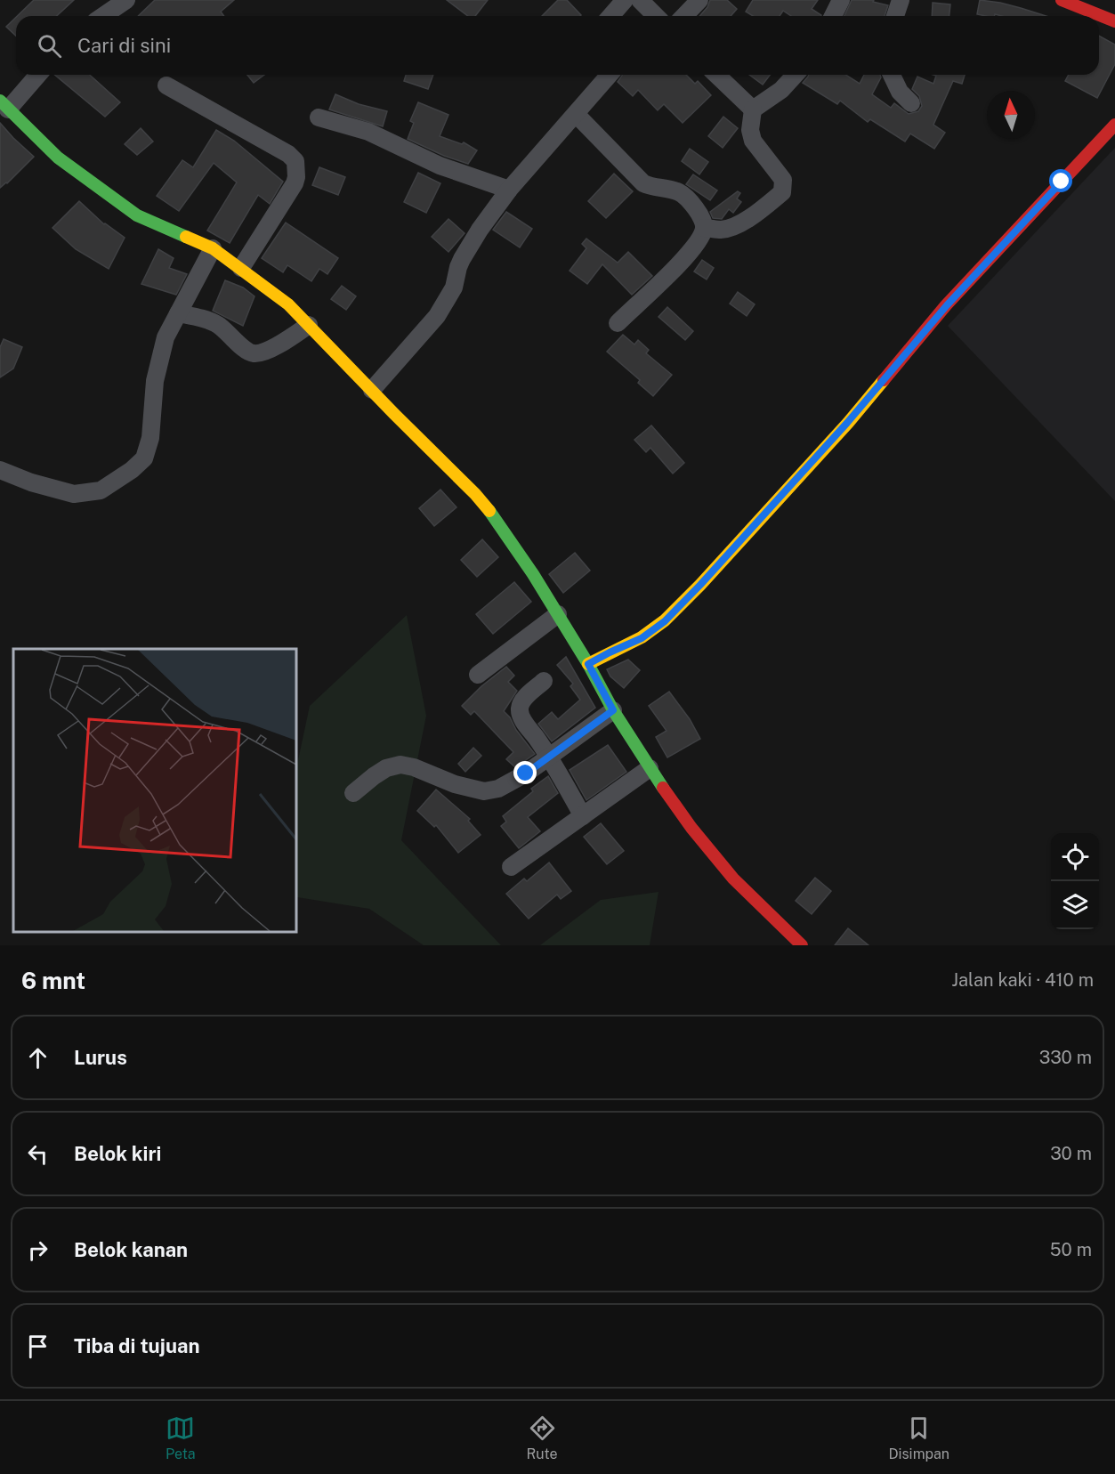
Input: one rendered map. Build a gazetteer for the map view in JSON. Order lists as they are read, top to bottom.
{
  "north": "top",
  "page": {
    "search": "Cari di sini",
    "heading": ["6 mnt", "Jalan kaki · 410 m"],
    "list": [
      ["Lurus", "330 m"],
      ["Belok kiri", "30 m"],
      ["Belok kanan", "50 m"],
      "Tiba di tujuan"
    ],
    "nav": ["Peta", "Rute", "Disimpan"]
  }
}
